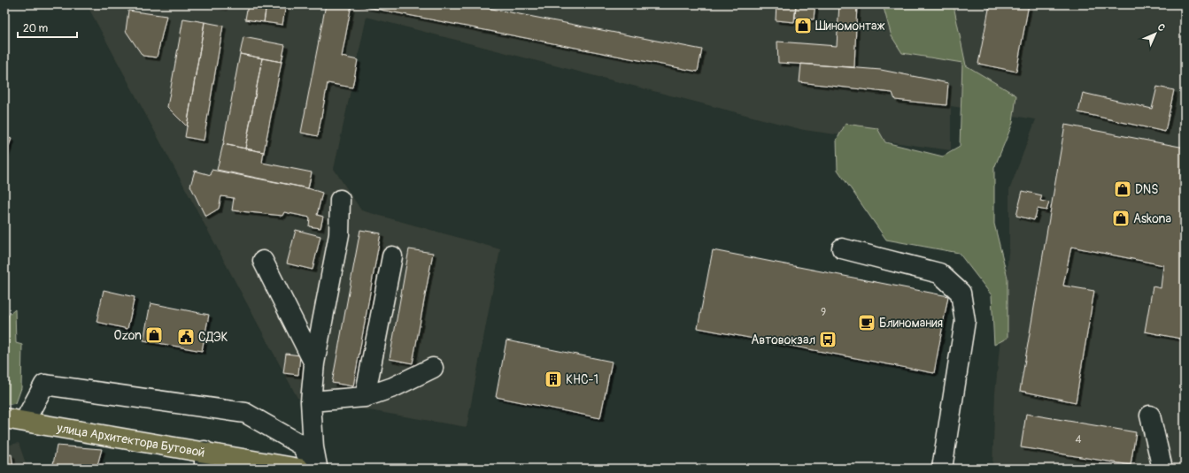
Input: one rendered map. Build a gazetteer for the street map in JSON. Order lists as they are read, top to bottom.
{
  "streets": {
    "main road": ["улица Архитектора Бутовой"]
  },
  "places": {
    "shop": [
      "Шиномонтаж",
      "DNS",
      "Askona",
      "Ozon"
    ],
    "cafe": ["Блиномания"],
    "public building": ["СДЭК"],
    "bus stop": ["Автовокзал"],
    "building": ["КНС-1"]
  },
  "house_numbers": ["9", "4"],
  "scale_bar": "20 m",
  "north": "top right"
}
